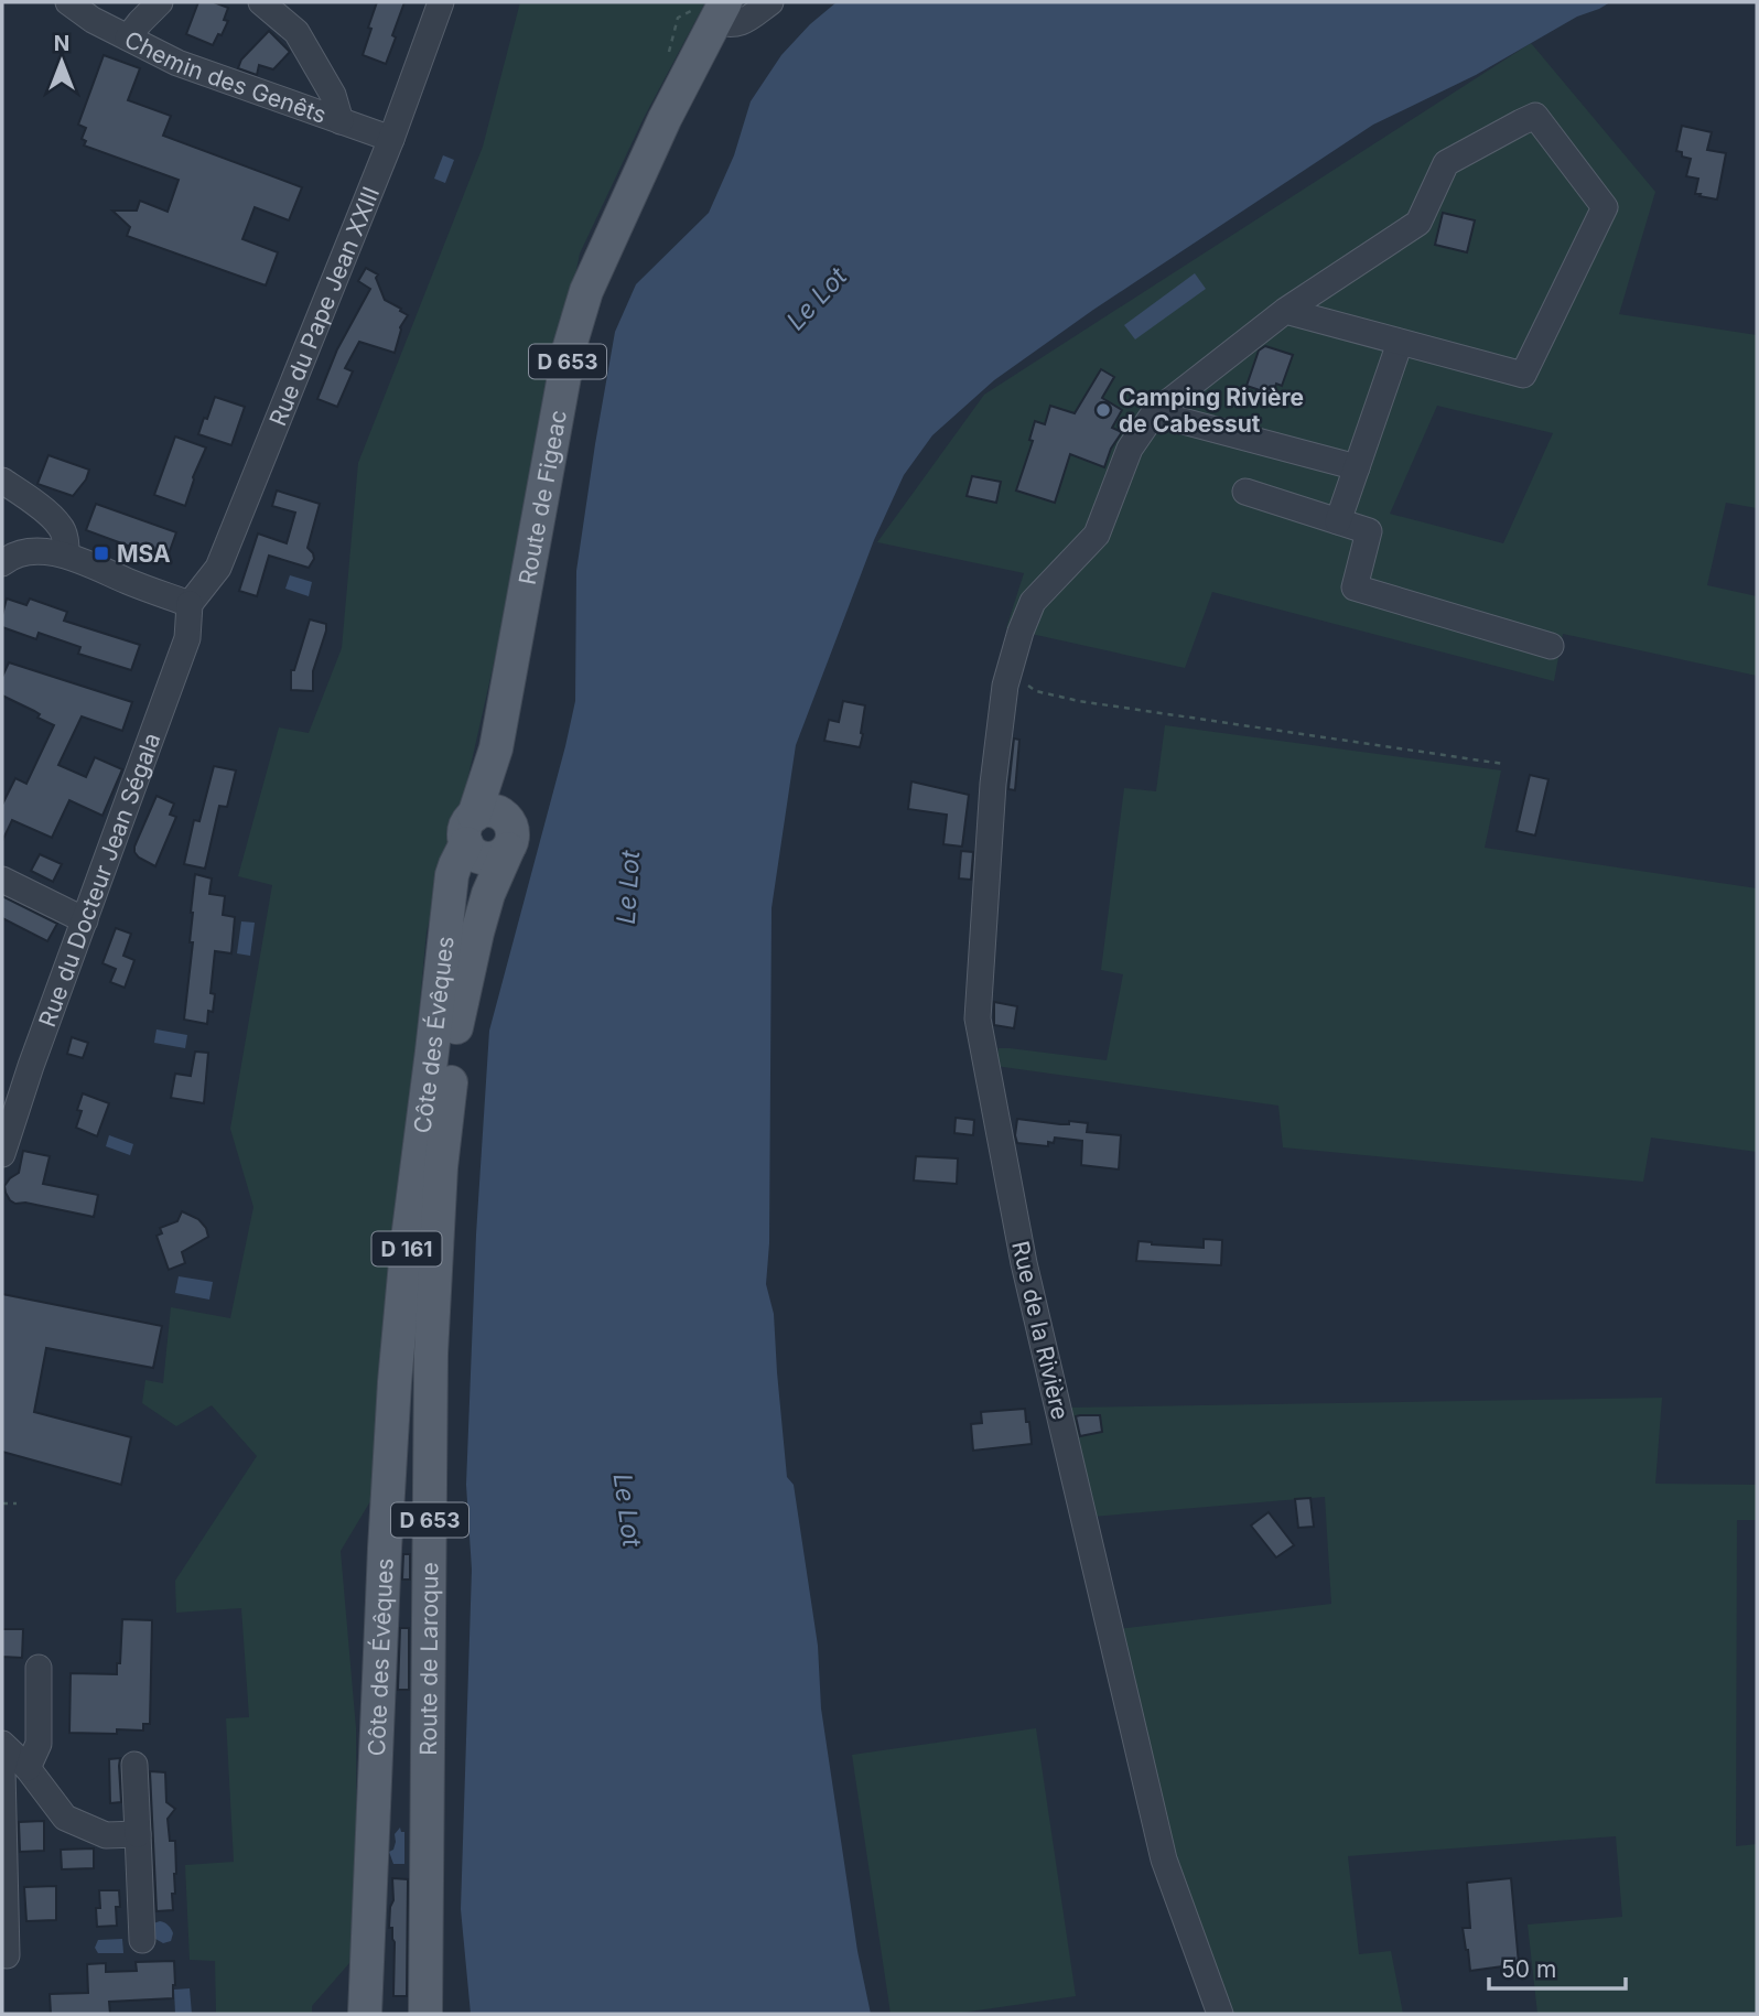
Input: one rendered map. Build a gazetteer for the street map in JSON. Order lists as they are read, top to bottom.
{
  "streets": {
    "main road": [
      "D 653",
      "Route de Figeac",
      "Côte des Évêques",
      "D 161",
      "Route de Laroque"
    ],
    "street": [
      "Chemin des Genêts",
      "Rue du Pape Jean XXIII",
      "Rue du Docteur Jean Ségala",
      "Rue de la Rivière"
    ]
  },
  "crossings": [
    ["Chemin des Genêts", "Rue du Pape Jean XXIII"],
    ["Rue du Pape Jean XXIII", "Rue du Docteur Jean Ségala"],
    ["Route de Figeac", "Côte des Évêques"],
    ["Route de Figeac", "Route de Laroque"],
    ["Côte des Évêques", "Route de Laroque"]
  ],
  "water": ["Le Lot"],
  "places": {
    "other": ["Camping Rivière de Cabessut"],
    "transit": ["MSA"]
  },
  "scale_bar": "50 m",
  "north": "top"
}
